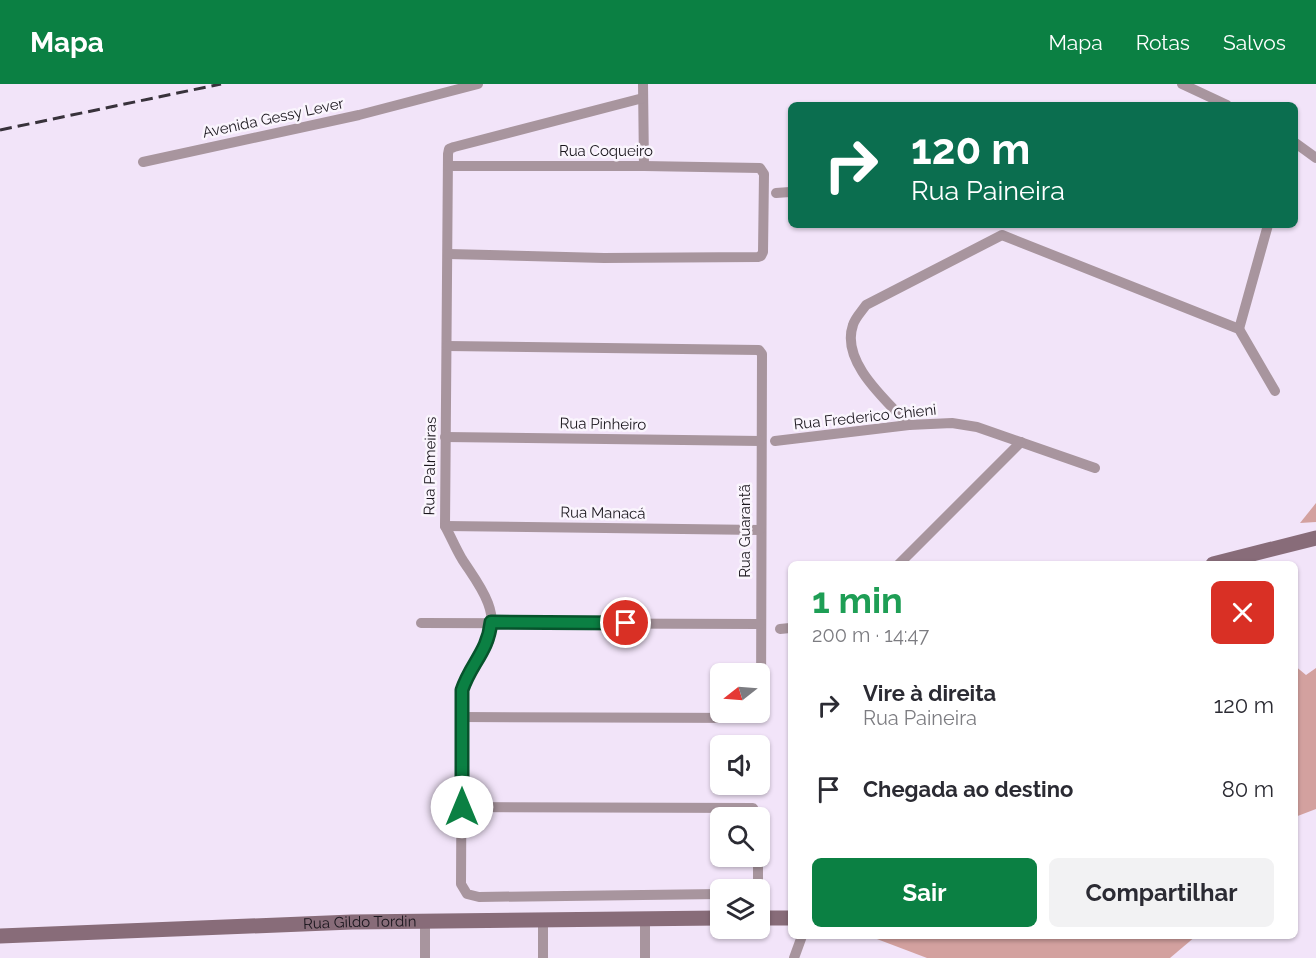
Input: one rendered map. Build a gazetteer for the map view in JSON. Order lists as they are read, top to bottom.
{
  "streets": {
    "main road": ["Rua Gildo Tordin"],
    "street": [
      "Avenida Gessy Lever",
      "Rua Coqueiro",
      "Rua Frederico Chieni",
      "Rua Pinheiro",
      "Rua Palmeiras",
      "Rua Manacá",
      "Rua Guarantã"
    ]
  },
  "crossings": [
    ["Rua Coqueiro", "Rua Palmeiras"],
    ["Rua Pinheiro", "Rua Palmeiras"],
    ["Rua Pinheiro", "Rua Guarantã"],
    ["Rua Palmeiras", "Rua Manacá"],
    ["Rua Palmeiras", "Rua Guarantã"],
    ["Rua Manacá", "Rua Guarantã"]
  ],
  "north": "left",
  "page": {
    "header": "Mapa",
    "nav": ["Mapa", "Rotas", "Salvos"],
    "turn": ["120 m", "Rua Paineira"],
    "heading": ["1 min", "200 m · 14:47"],
    "list": [
      {
        "name": "Vire à direita",
        "note": "Rua Paineira",
        "value": "120 m"
      },
      {
        "name": "Chegada ao destino",
        "value": "80 m"
      }
    ],
    "buttons": ["Sair", "Compartilhar"]
  }
}
